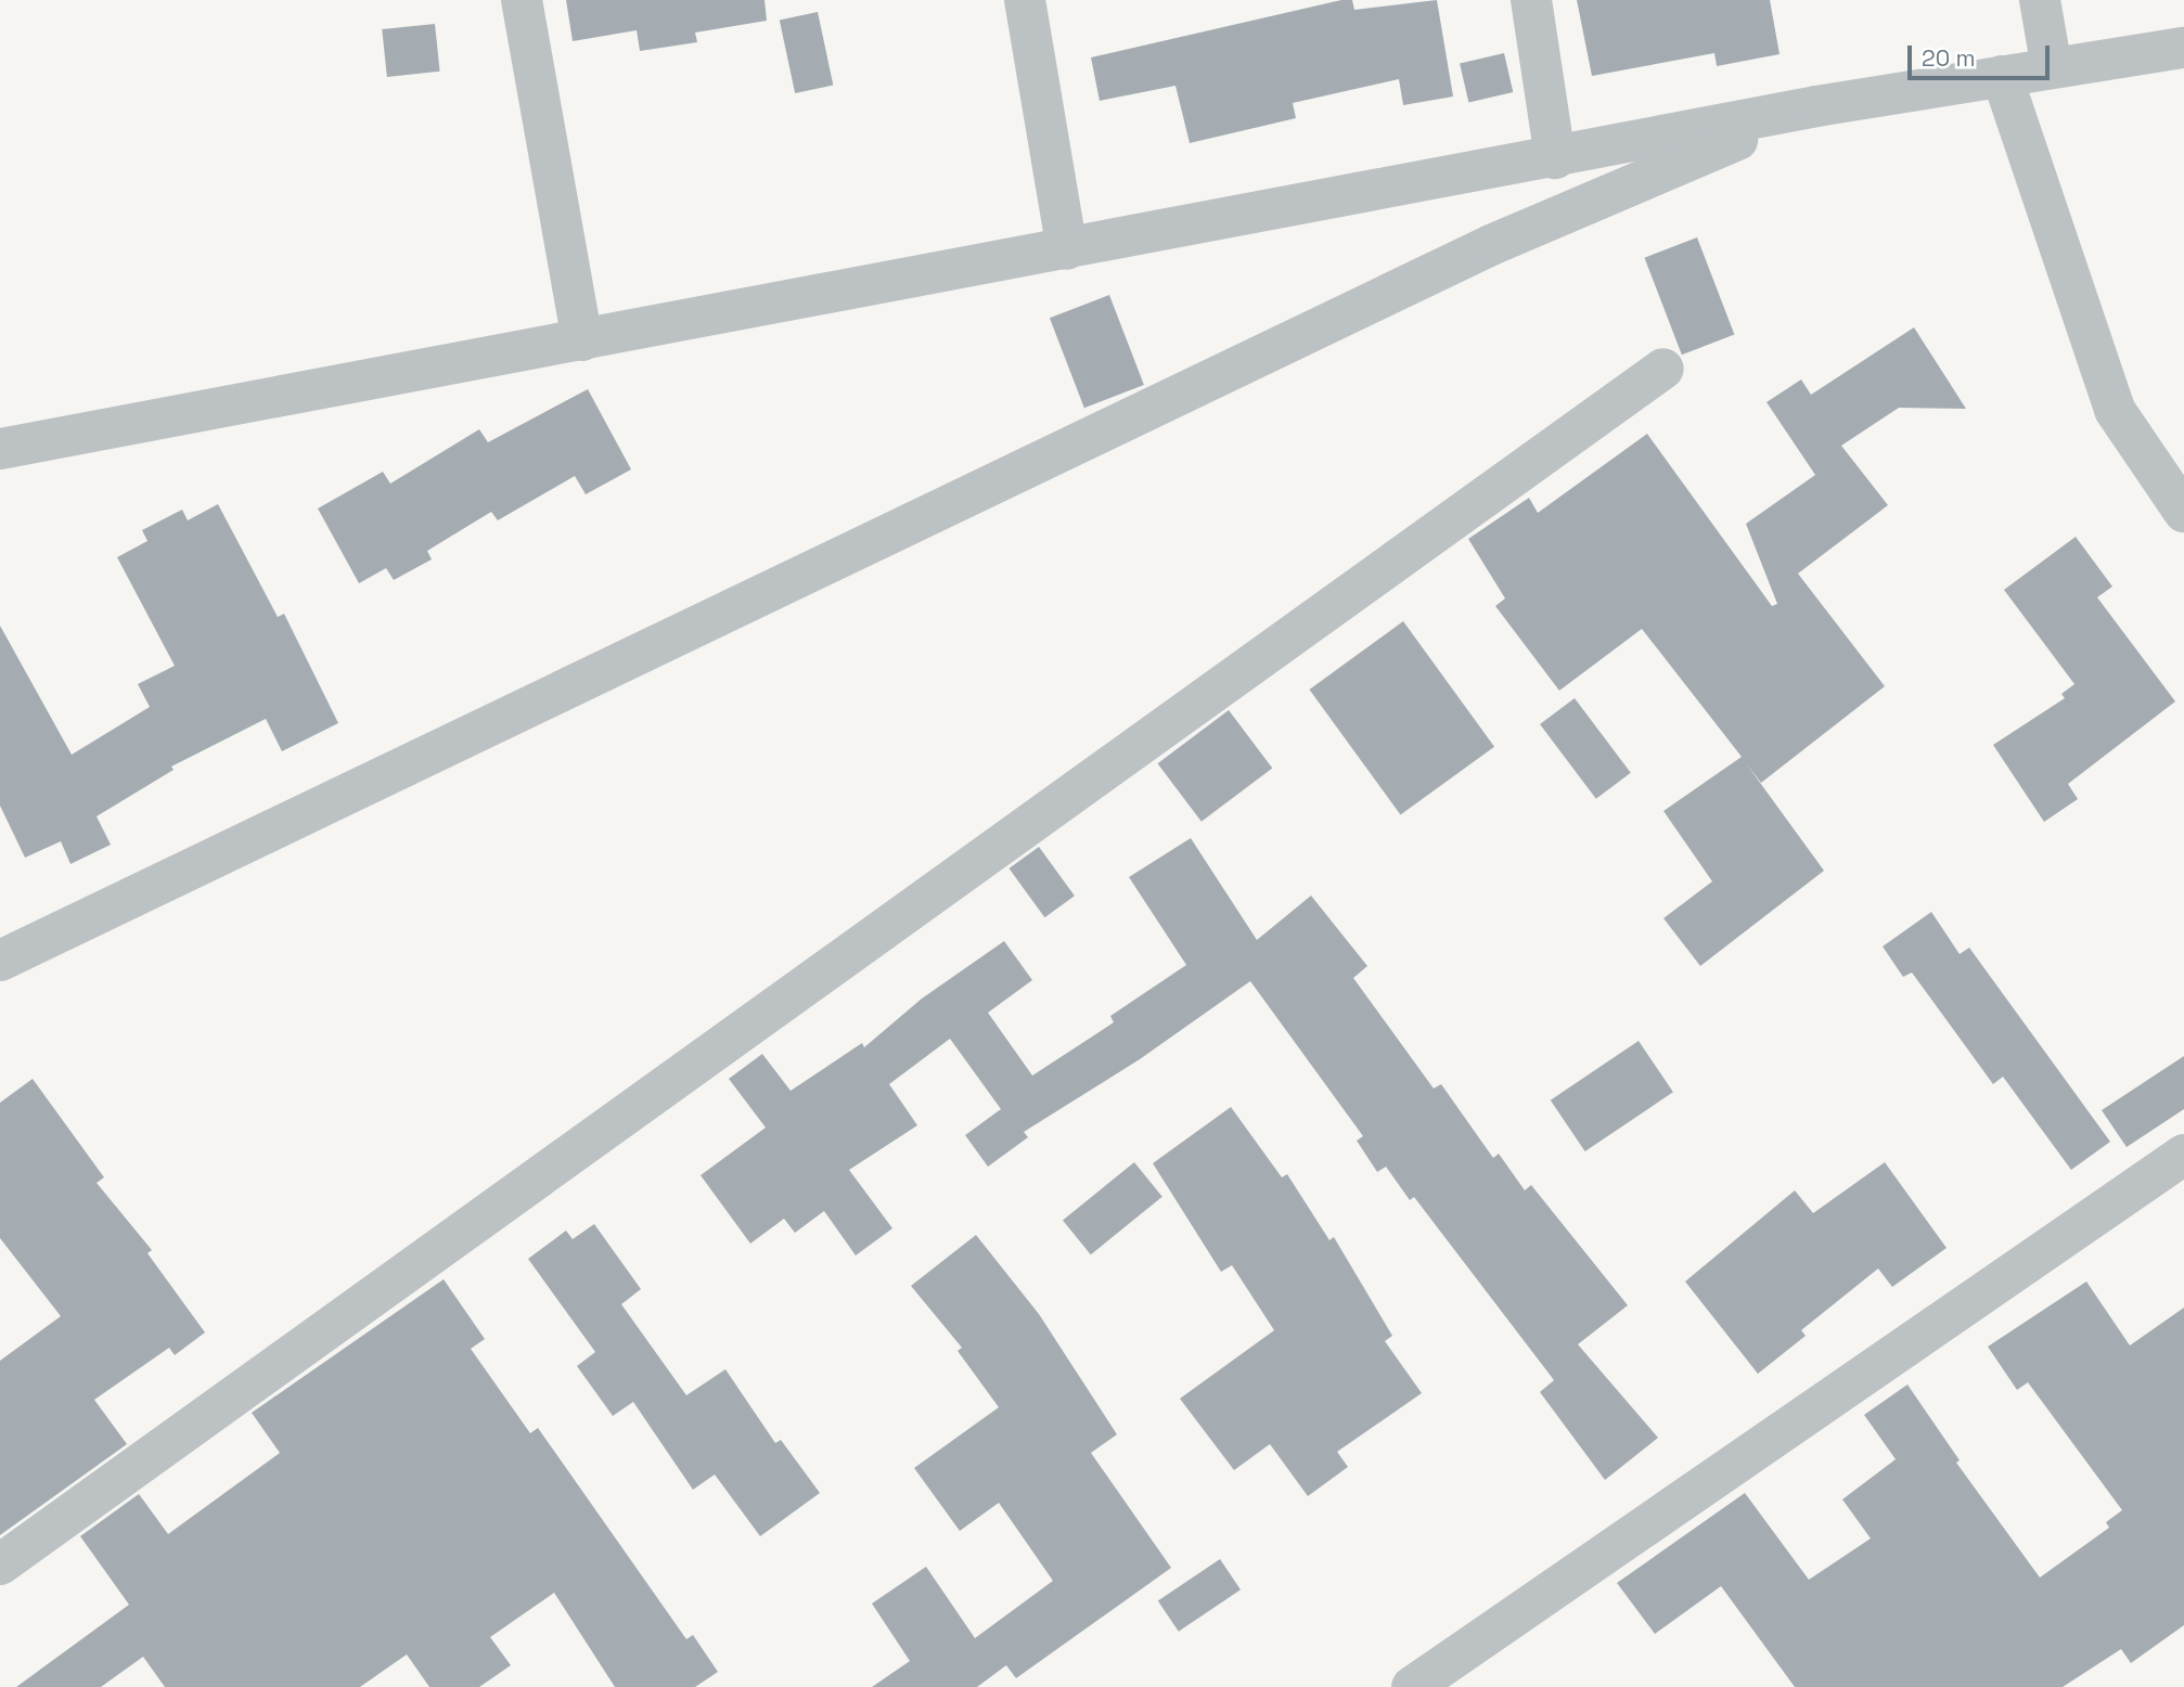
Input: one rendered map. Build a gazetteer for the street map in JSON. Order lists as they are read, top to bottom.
{
  "scale_bar": "20 m"
}
